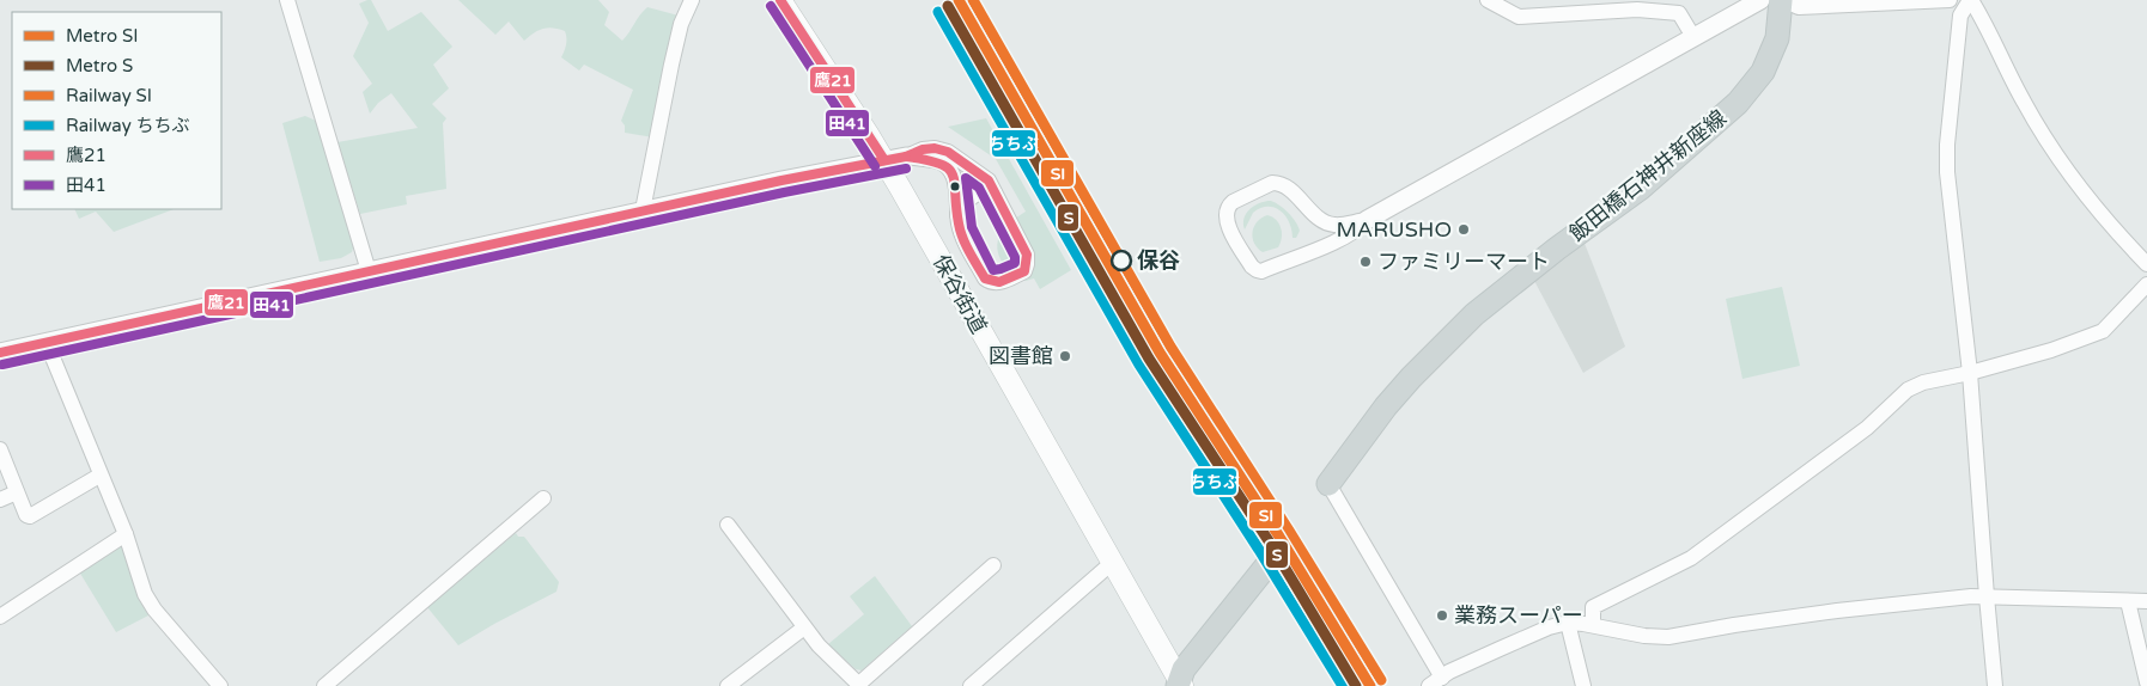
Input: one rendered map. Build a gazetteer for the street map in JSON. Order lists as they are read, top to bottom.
{
  "streets": {
    "main road": ["飯田橋石神井新座線", "保谷街道"]
  },
  "places": [
    "MARUSHO",
    "保谷",
    "ファミリーマート",
    "図書館",
    "業務スーパー"
  ],
  "lines": [
    "metro line SI",
    "rail line SI",
    "transit line 鷹21",
    "metro line S",
    "transit line 田41",
    "rail line ちちぶ"
  ],
  "legend": [
    "Metro SI",
    "Metro S",
    "Railway SI",
    "Railway ちちぶ",
    "鷹21",
    "田41"
  ]
}
